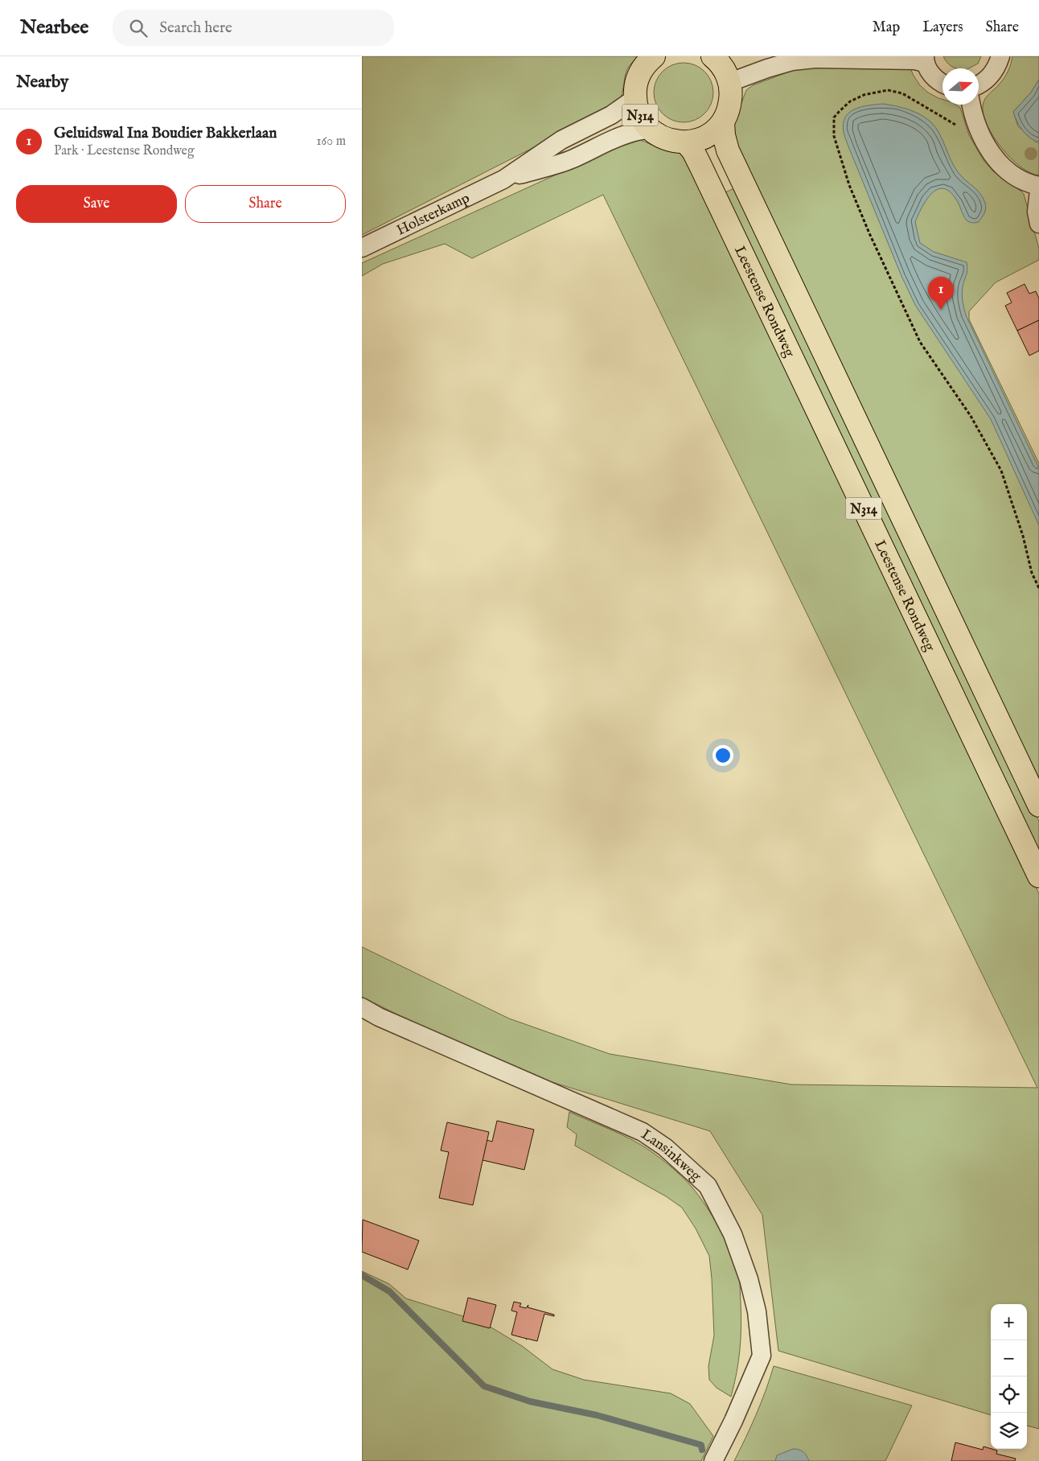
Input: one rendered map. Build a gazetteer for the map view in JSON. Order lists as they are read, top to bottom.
{
  "streets": {
    "main road": ["N314", "Leestense Rondweg"],
    "street": ["Holsterkamp", "Lansinkweg"]
  },
  "crossings": [
    ["N314", "Holsterkamp"],
    ["N314", "Leestense Rondweg"]
  ],
  "north": "right",
  "page": {
    "header": "Nearbee",
    "search": "Search here",
    "nav": ["Map", "Layers", "Share"],
    "heading": "Nearby",
    "list": [
      {
        "mark": "1",
        "name": "Geluidswal Ina Boudier Bakkerlaan",
        "note": "Park · Leestense Rondweg",
        "value": "160 m"
      }
    ],
    "buttons": ["Save", "Share"],
    "pins": "1",
    "map_buttons": ["+", "−"]
  }
}
